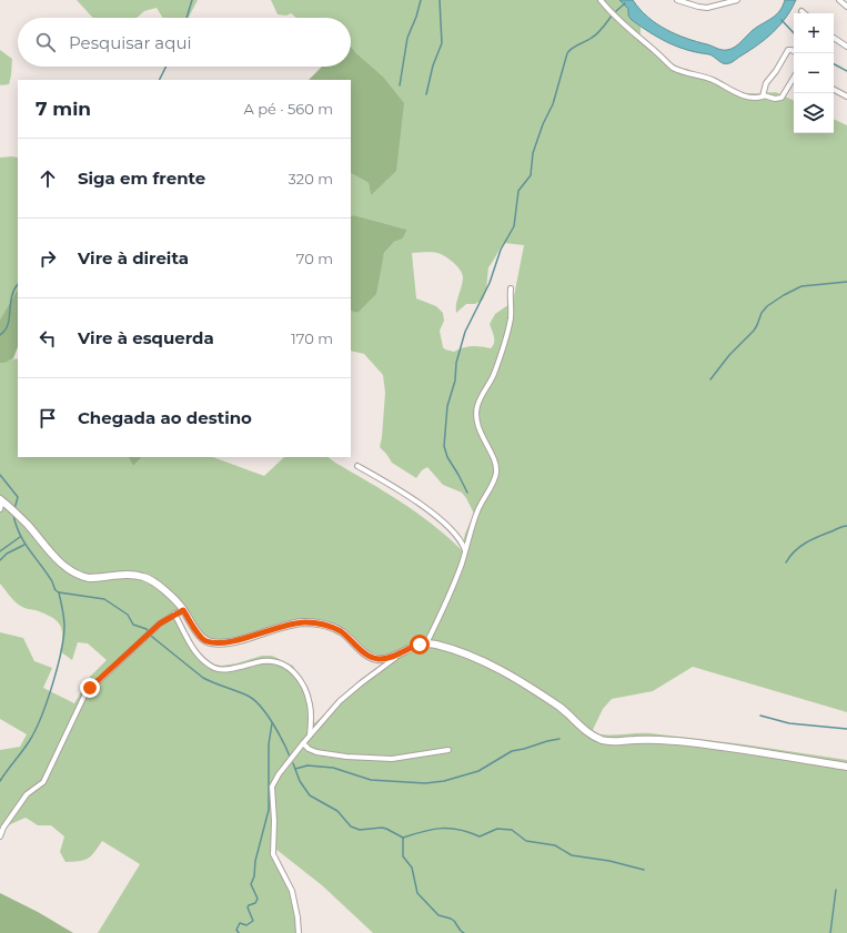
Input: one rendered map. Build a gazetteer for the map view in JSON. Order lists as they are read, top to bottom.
{
  "page": {
    "map_buttons": ["+", "−"],
    "search": "Pesquisar aqui",
    "heading": ["7 min", "A pé · 560 m"],
    "list": [
      ["Siga em frente", "320 m"],
      ["Vire à direita", "70 m"],
      ["Vire à esquerda", "170 m"],
      "Chegada ao destino"
    ]
  }
}
